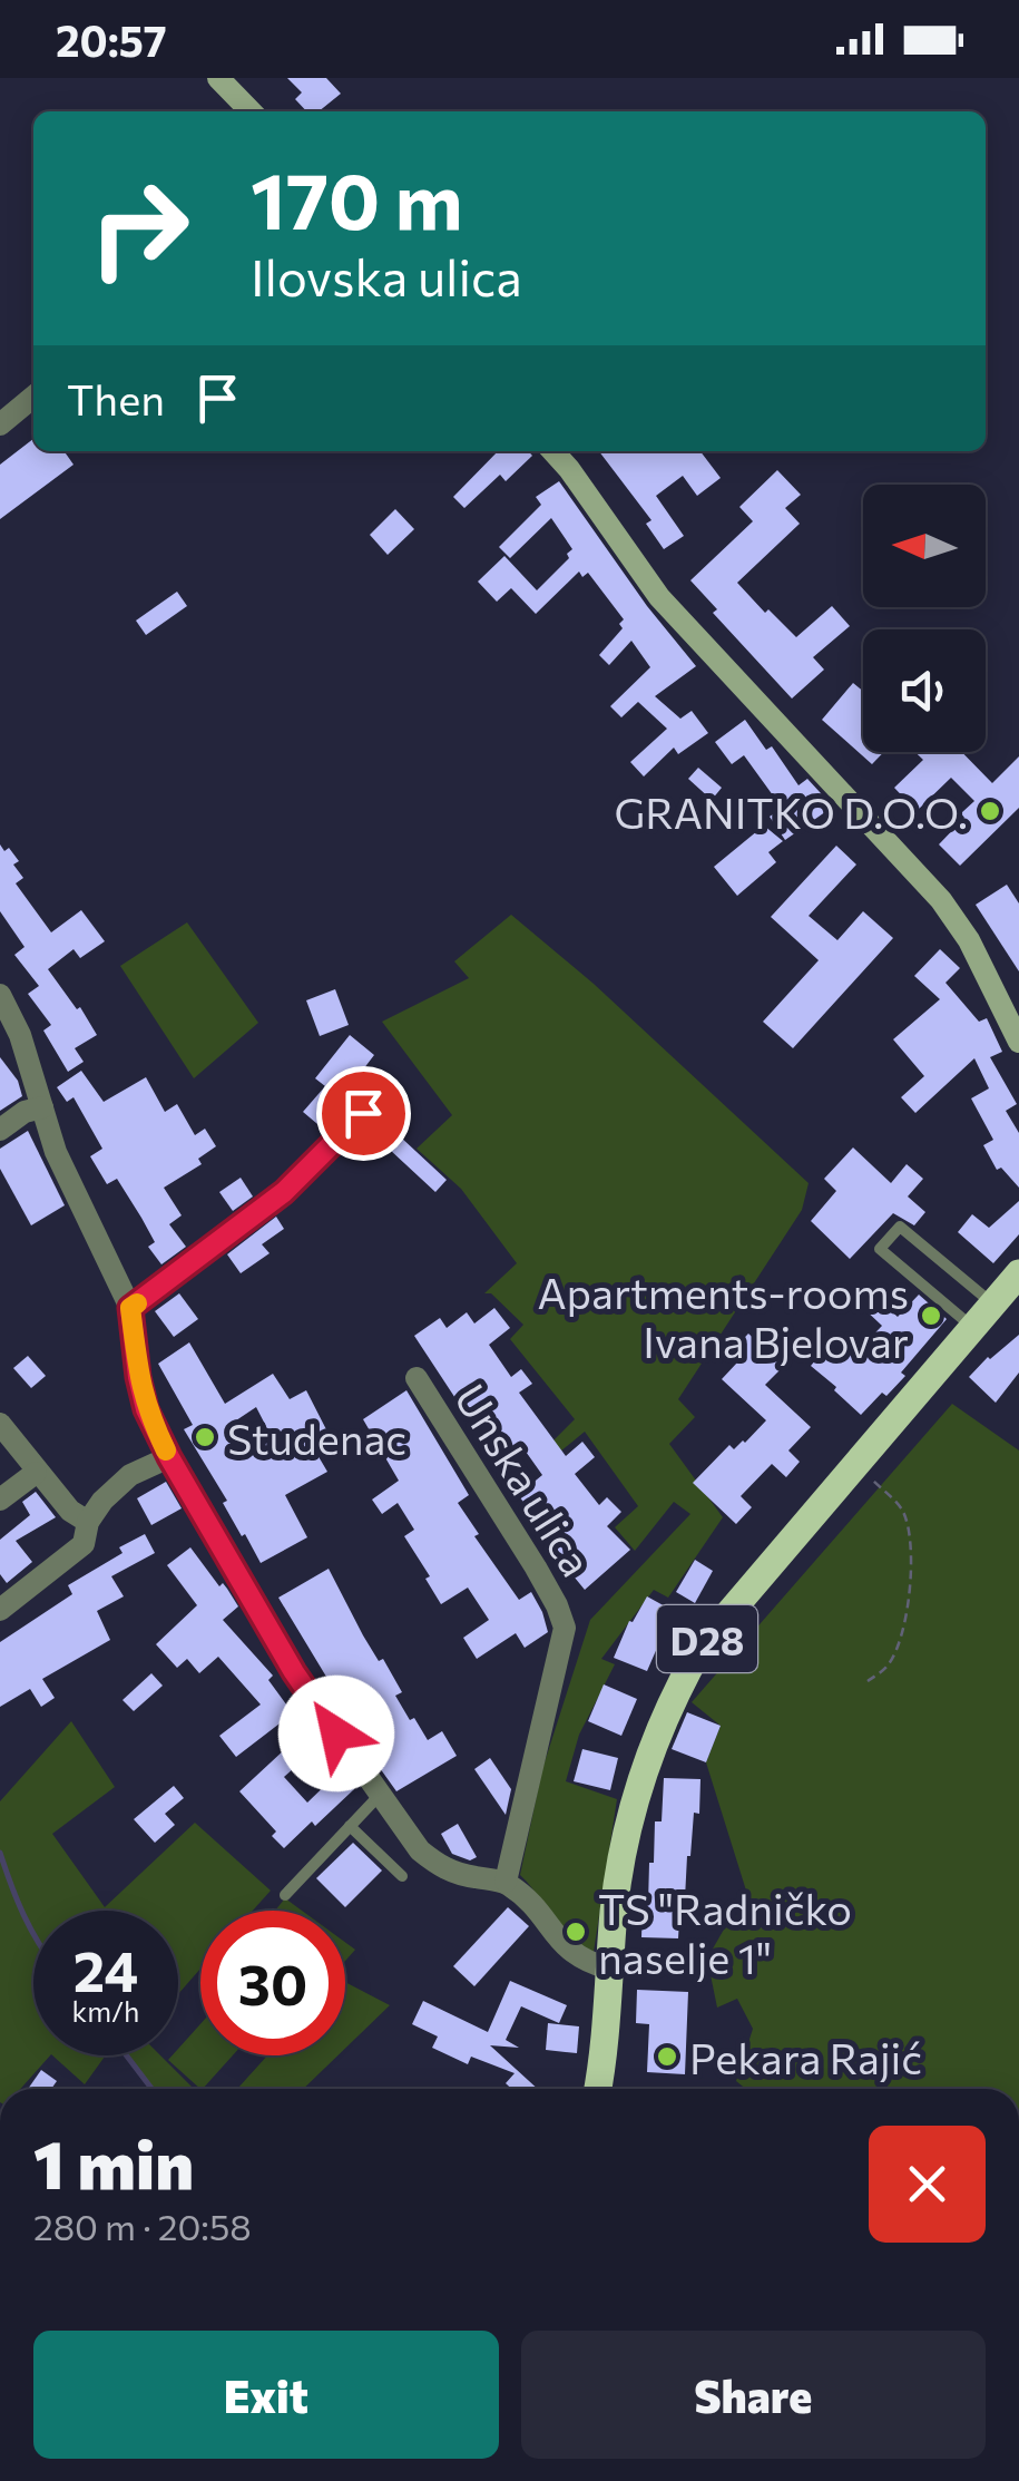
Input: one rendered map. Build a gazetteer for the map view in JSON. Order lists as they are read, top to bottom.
{
  "streets": {
    "main road": ["D28"],
    "street": ["Unska ulica"]
  },
  "places": [
    "GRANITKO D.O.O.",
    "Apartments-rooms Ivana Bjelovar",
    "Studenac",
    "TS \"Radničko naselje 1\"",
    "Pekara Rajić"
  ],
  "north": "left",
  "page": {
    "status": "20:57",
    "turn": ["170 m", "Ilovska ulica"],
    "then": "Then",
    "speed": "24 km/h",
    "limit": "30",
    "heading": ["1 min", "280 m · 20:58"],
    "buttons": ["Exit", "Share"]
  }
}
